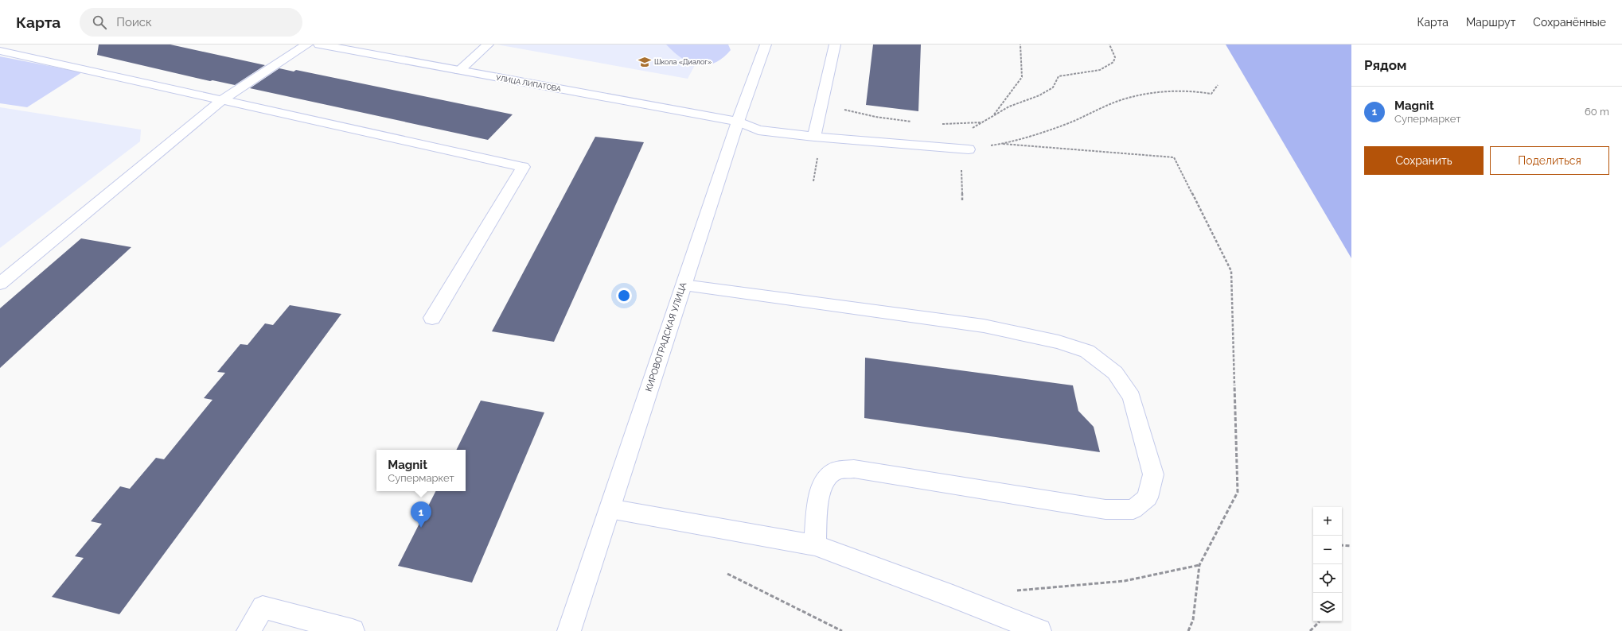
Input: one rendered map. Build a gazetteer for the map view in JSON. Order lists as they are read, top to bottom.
{
  "streets": {
    "street": ["УЛИЦА ЛИПАТОВА", "КИРОВОГРАДСКАЯ УЛИЦА"]
  },
  "crossings": [
    ["УЛИЦА ЛИПАТОВА", "КИРОВОГРАДСКАЯ УЛИЦА"]
  ],
  "places": {
    "school or university": ["Школа «Диалог»"]
  },
  "page": {
    "header": "Карта",
    "search": "Поиск",
    "nav": ["Карта", "Маршрут", "Сохранённые"],
    "heading": "Рядом",
    "list": [
      {
        "mark": "1",
        "name": "Magnit",
        "note": "Супермаркет",
        "value": "60 m"
      }
    ],
    "buttons": ["Сохранить", "Поделиться"],
    "popup": ["Magnit", "Супермаркет"],
    "pins": "1",
    "map_buttons": ["+", "−"]
  }
}
